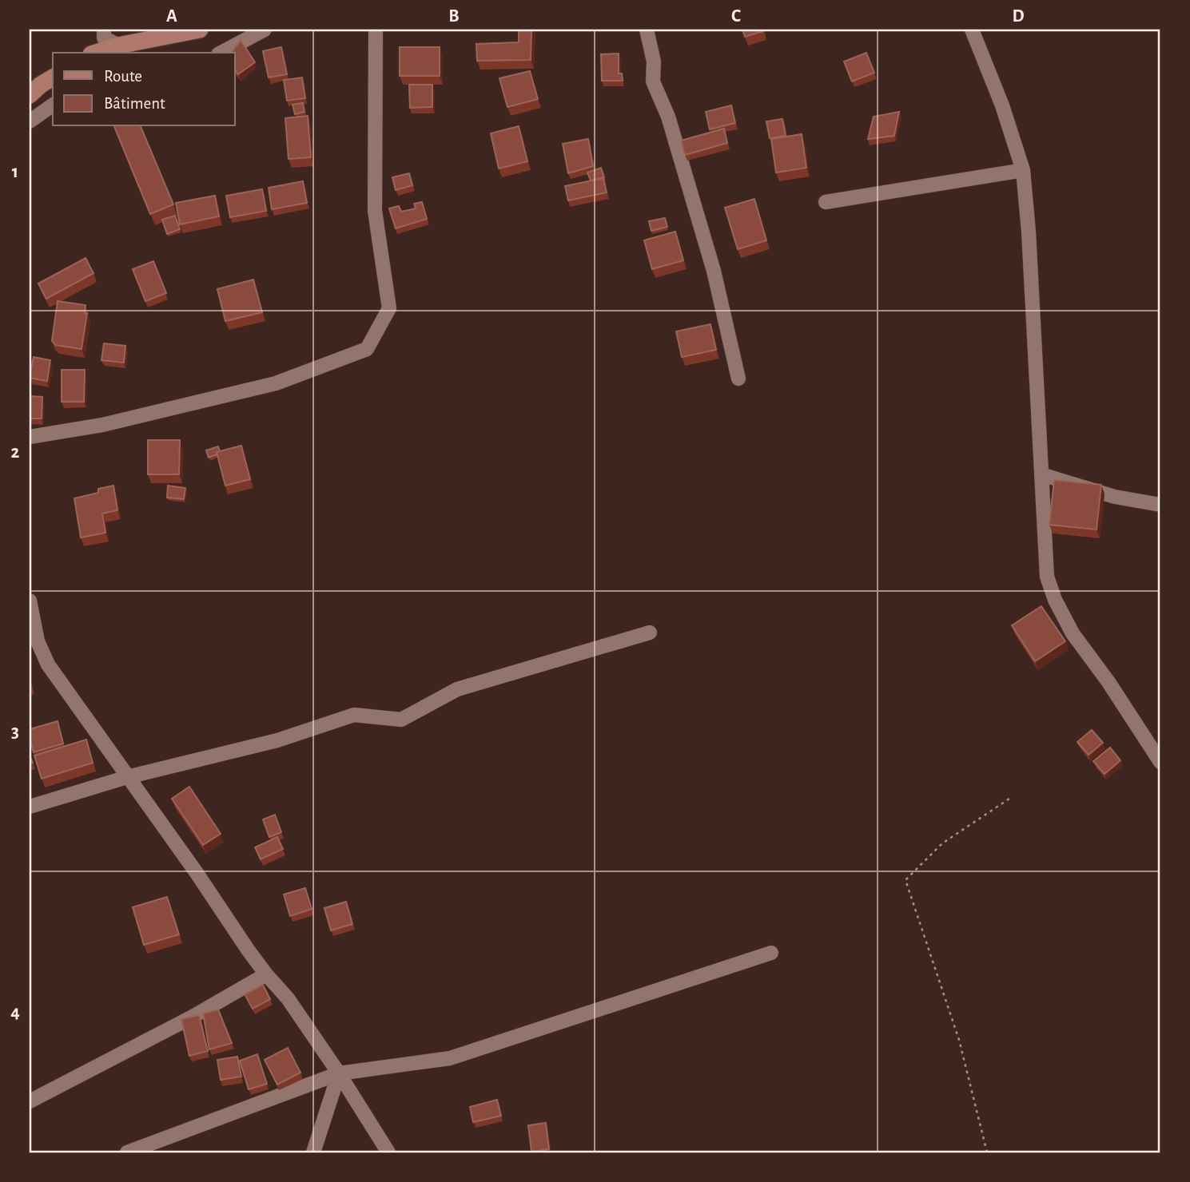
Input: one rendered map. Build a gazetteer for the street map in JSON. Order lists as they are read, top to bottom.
{
  "legend": ["Route", "Bâtiment"],
  "grid": {
    "columns": [
      "A",
      "B",
      "C",
      "D"
    ],
    "rows": [
      "1",
      "2",
      "3",
      "4"
    ]
  }
}
